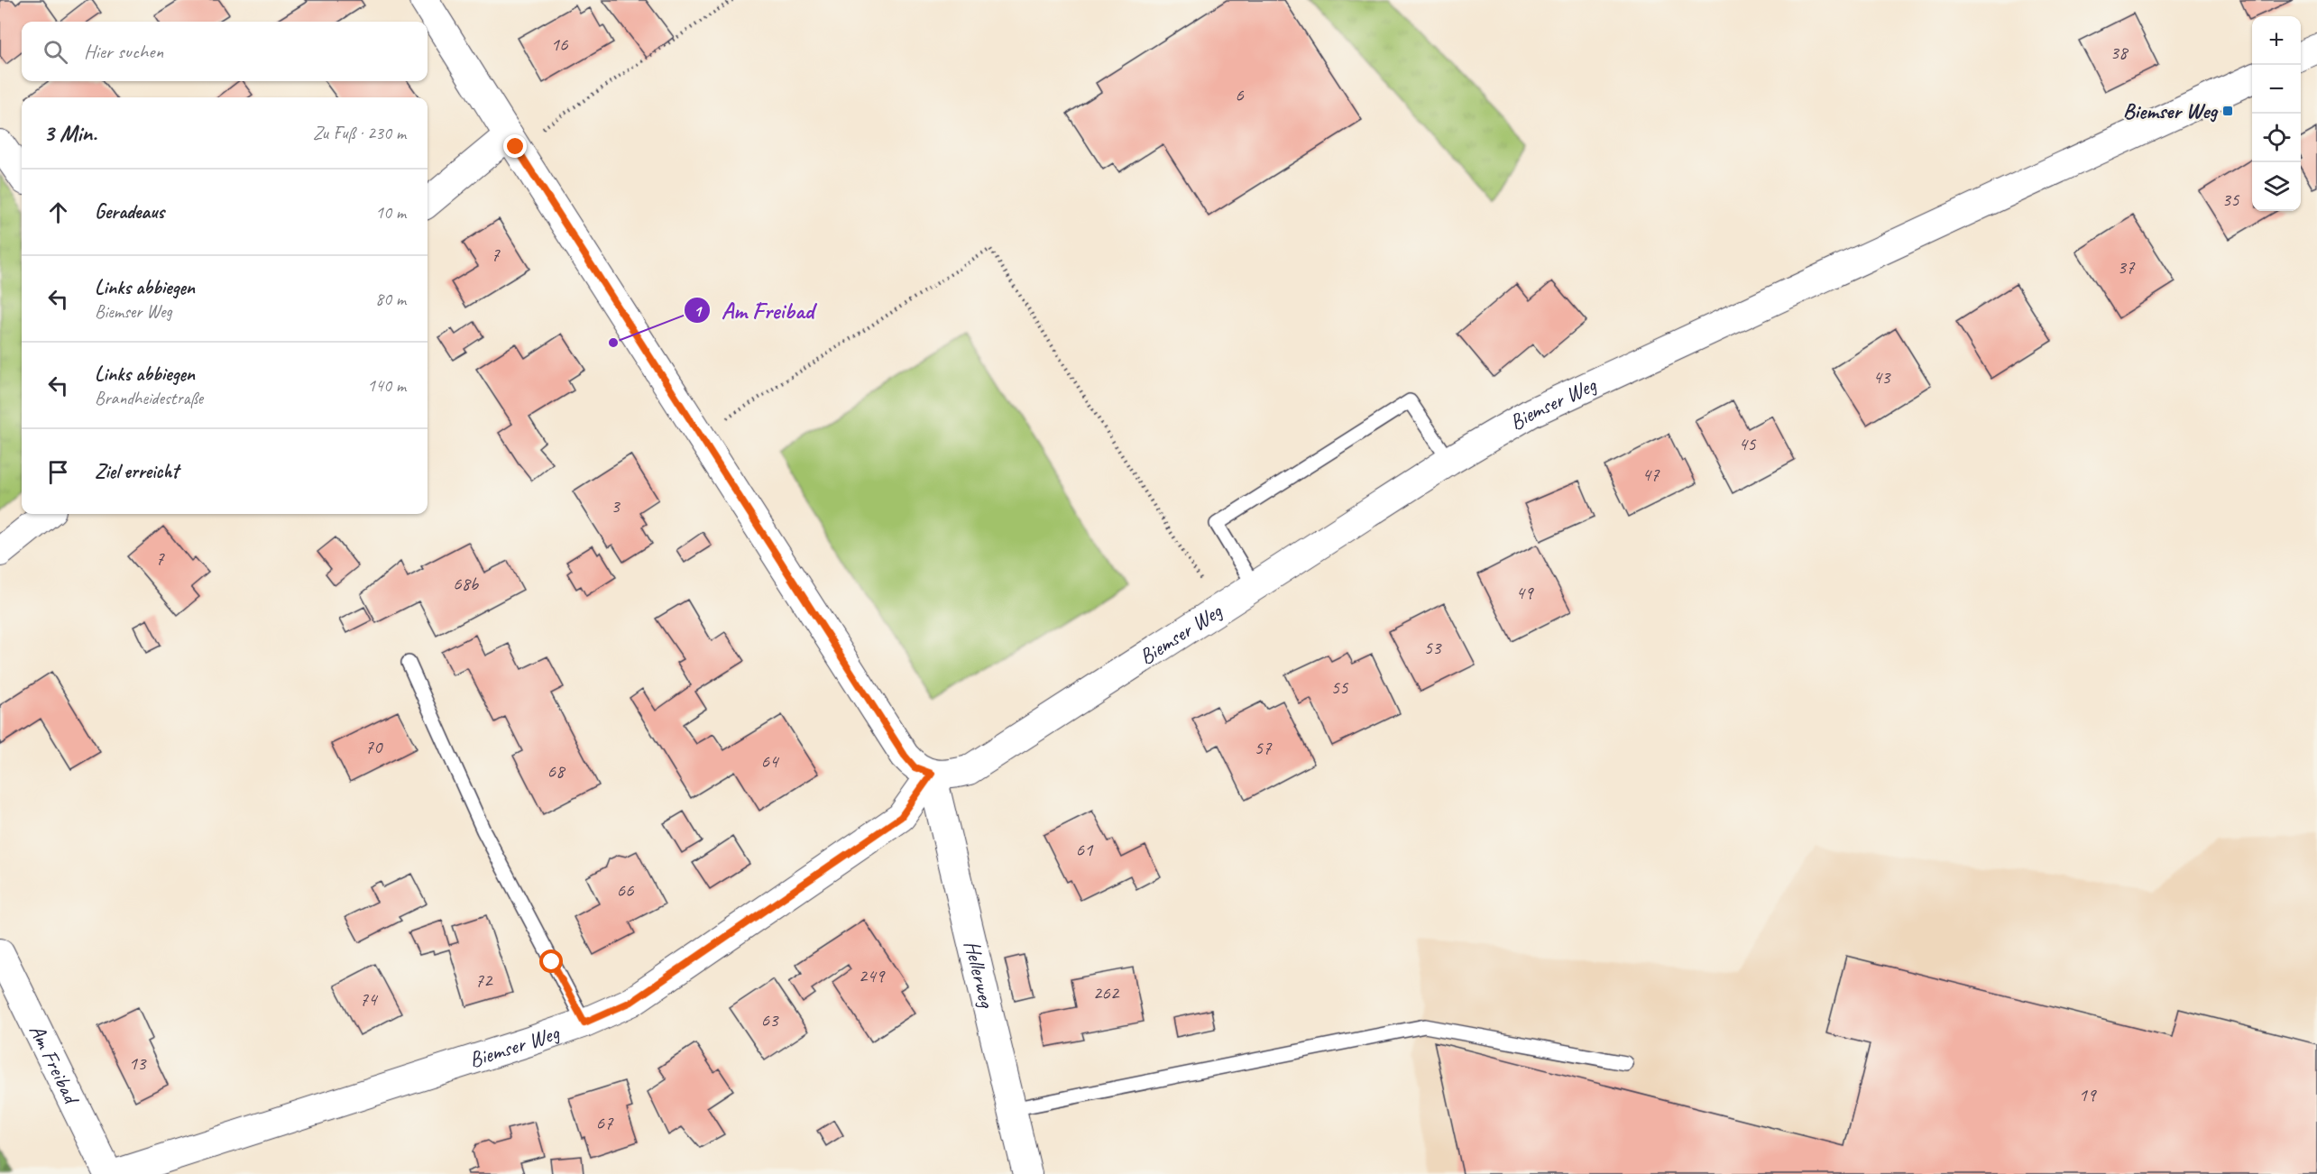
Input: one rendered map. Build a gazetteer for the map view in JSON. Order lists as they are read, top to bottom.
{
  "streets": {
    "street": ["Biemser Weg", "Hellerweg", "Am Freibad"]
  },
  "crossings": [
    ["Biemser Weg", "Hellerweg"]
  ],
  "places": {
    "transit": ["Biemser Weg"],
    "other": ["Am Freibad"]
  },
  "house_numbers": [
    "16",
    "38",
    "6",
    "35",
    "7",
    "37",
    "43",
    "45",
    "47",
    "3",
    "7",
    "68b",
    "49",
    "53",
    "55",
    "70",
    "57",
    "64",
    "68",
    "61",
    "66",
    "249",
    "72",
    "262",
    "74",
    "63",
    "13",
    "19",
    "67"
  ],
  "page": {
    "map_buttons": ["+", "−"],
    "search": "Hier suchen",
    "heading": ["3 Min.", "Zu Fuß · 230 m"],
    "list": [
      ["Geradeaus", "10 m"],
      ["Links abbiegen", "Biemser Weg", "80 m"],
      ["Links abbiegen", "Brandheidestraße", "140 m"],
      "Ziel erreicht"
    ]
  }
}
